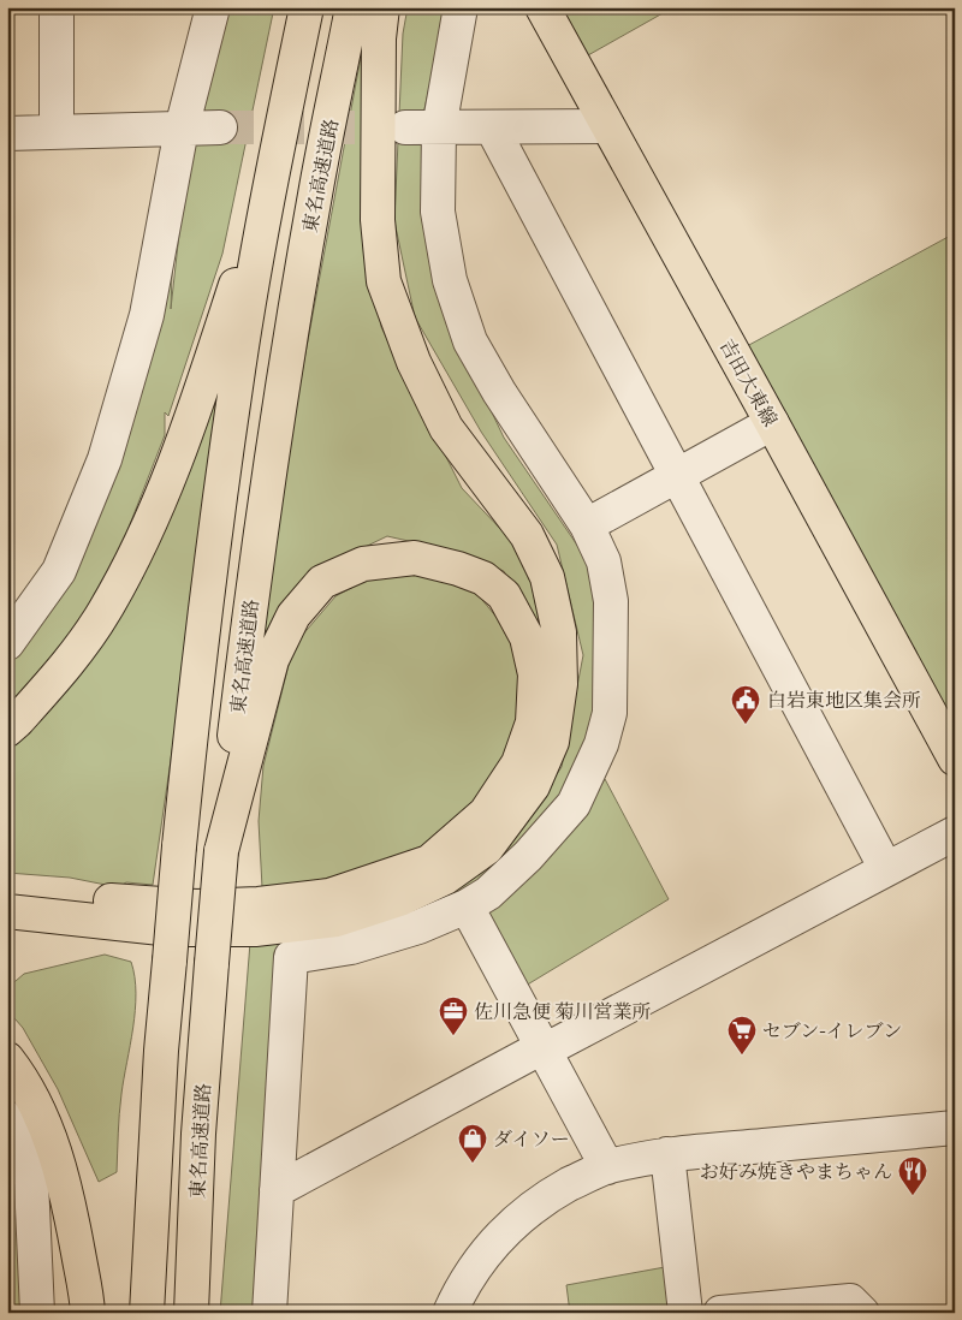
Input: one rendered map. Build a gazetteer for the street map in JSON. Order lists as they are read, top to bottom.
{
  "streets": {
    "main road": ["東名高速道路", "吉田大東線"]
  },
  "places": {
    "public building": ["白岩東地区集会所"],
    "office": ["佐川急便 菊川営業所"],
    "supermarket": ["セブン-イレブン"],
    "shop": ["ダイソー"],
    "restaurant": ["お好み焼きやまちゃん"]
  }
}
